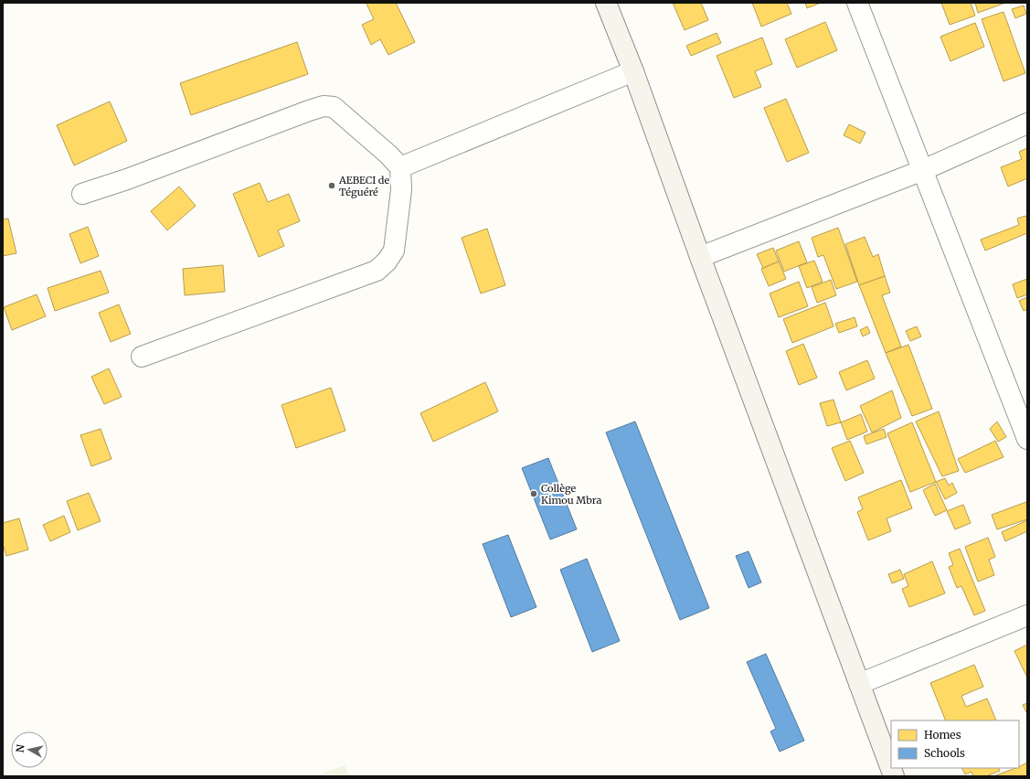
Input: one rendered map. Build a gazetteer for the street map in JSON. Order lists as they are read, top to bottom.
{
  "places": ["AEBECI de Téguéré", "Collège Kimou Mbra"],
  "legend": ["Homes", "Schools"],
  "north": "left"
}
